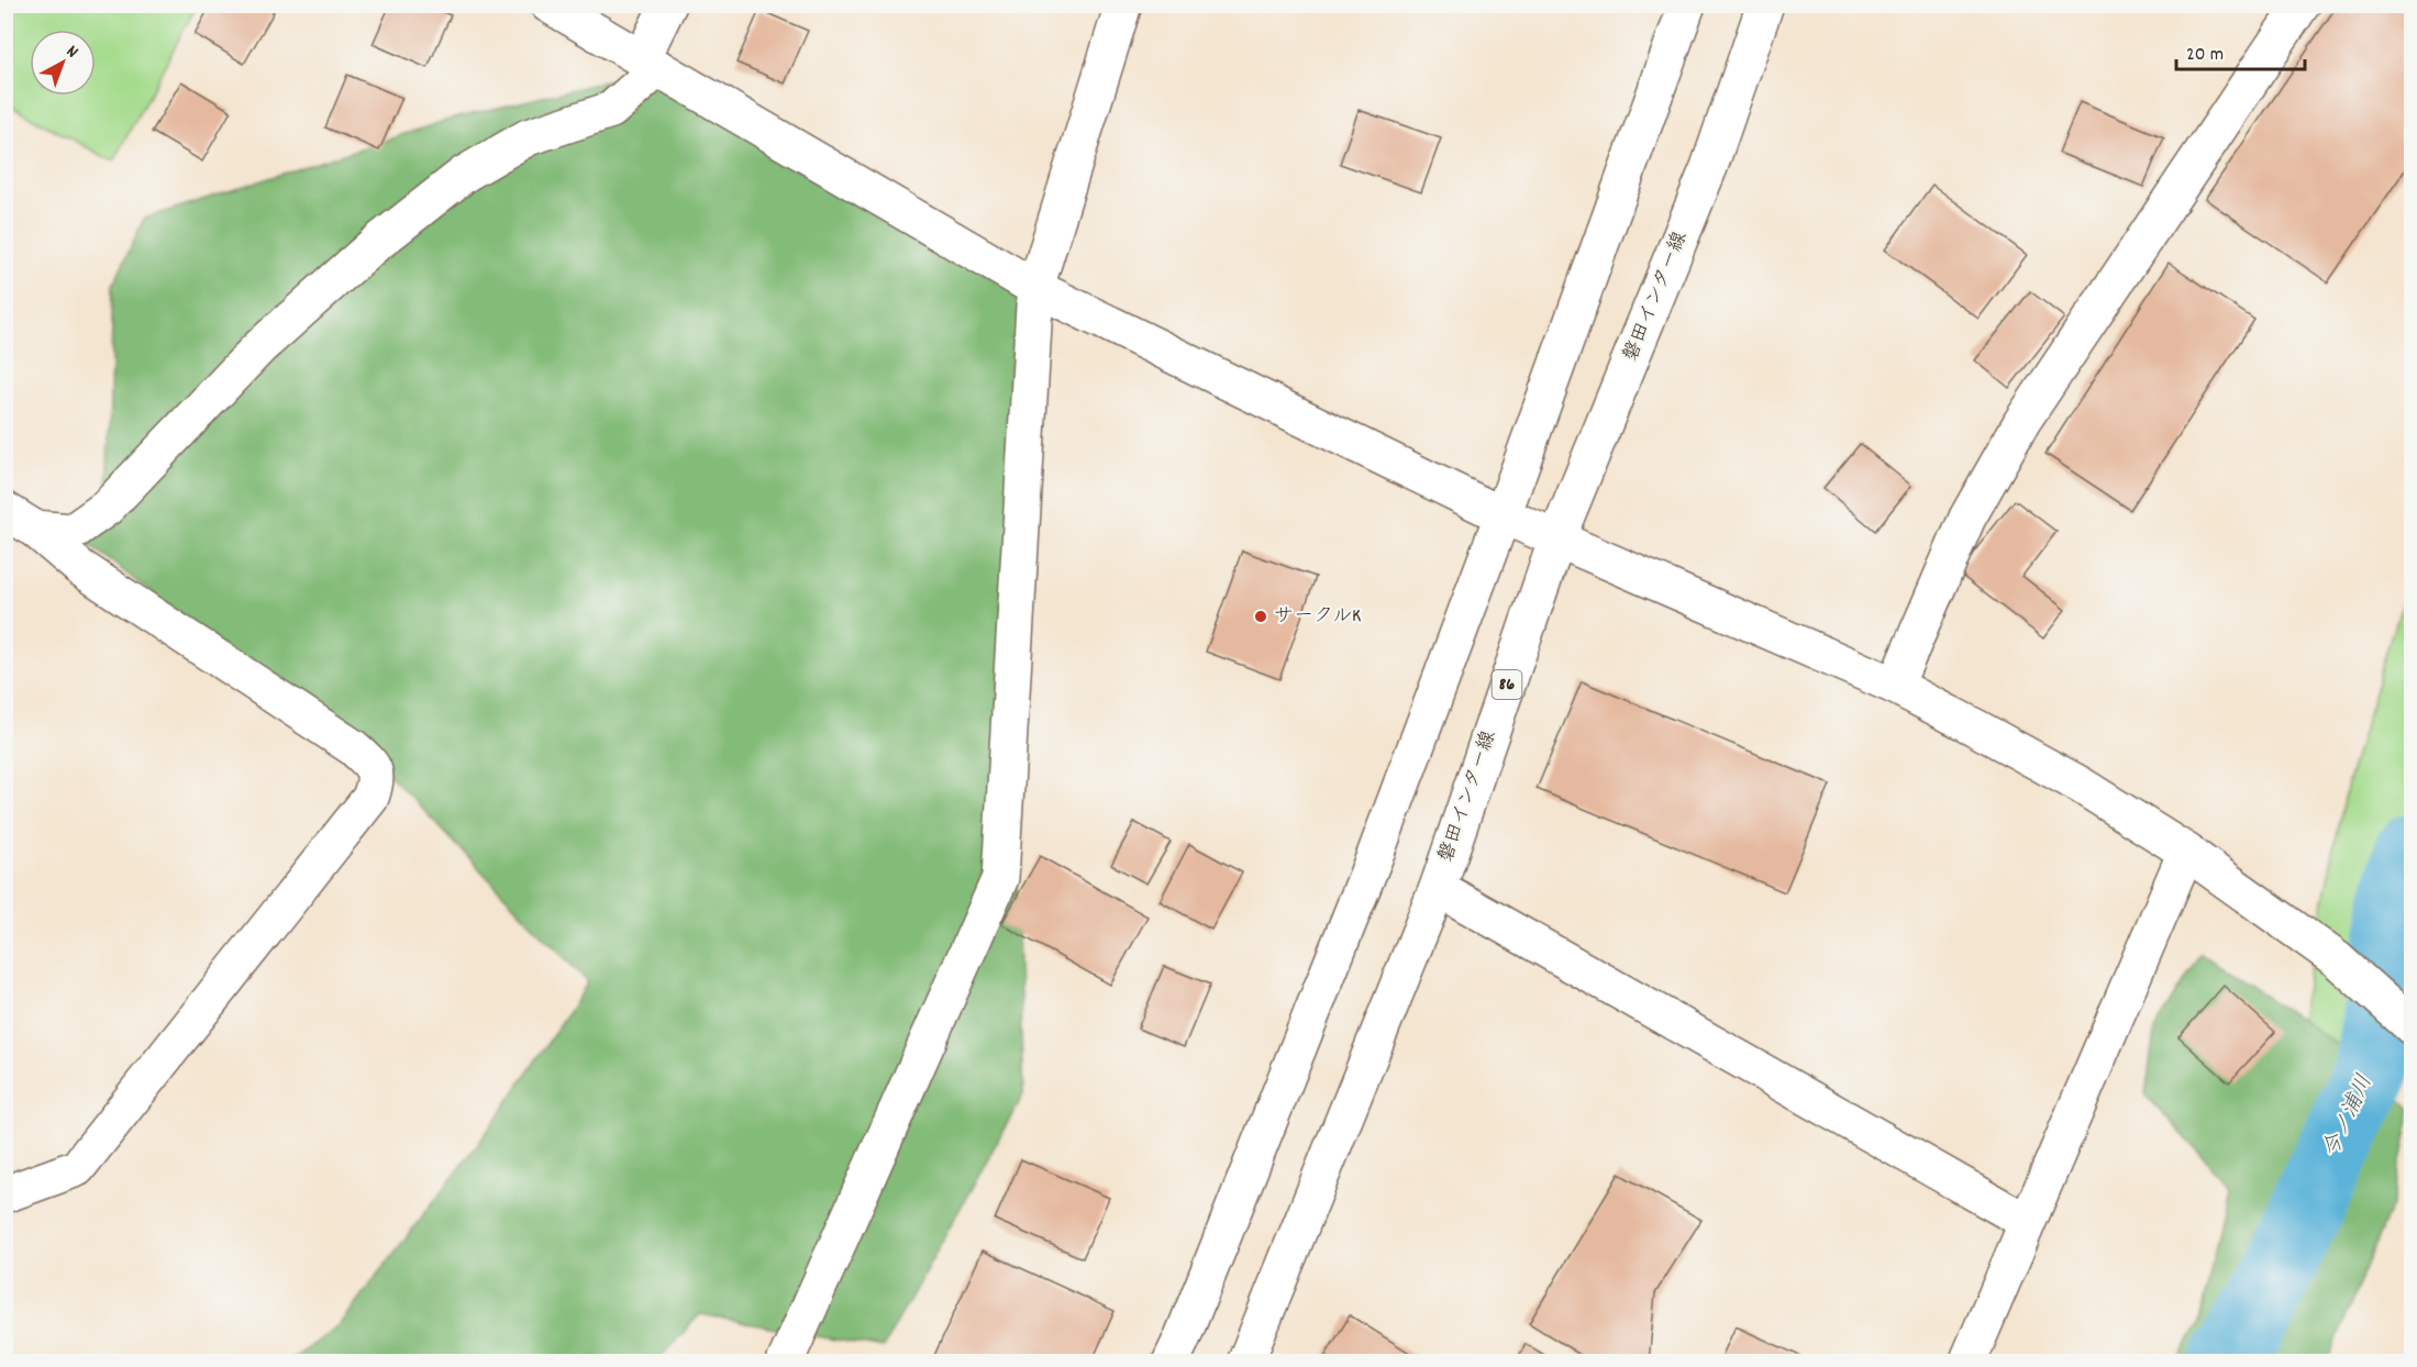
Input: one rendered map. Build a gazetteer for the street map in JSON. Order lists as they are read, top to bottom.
{
  "streets": {
    "street": ["磐田インター線", "86"]
  },
  "water": ["今ノ浦川"],
  "places": ["サークルK"],
  "scale_bar": "20 m",
  "north": "top right"
}
